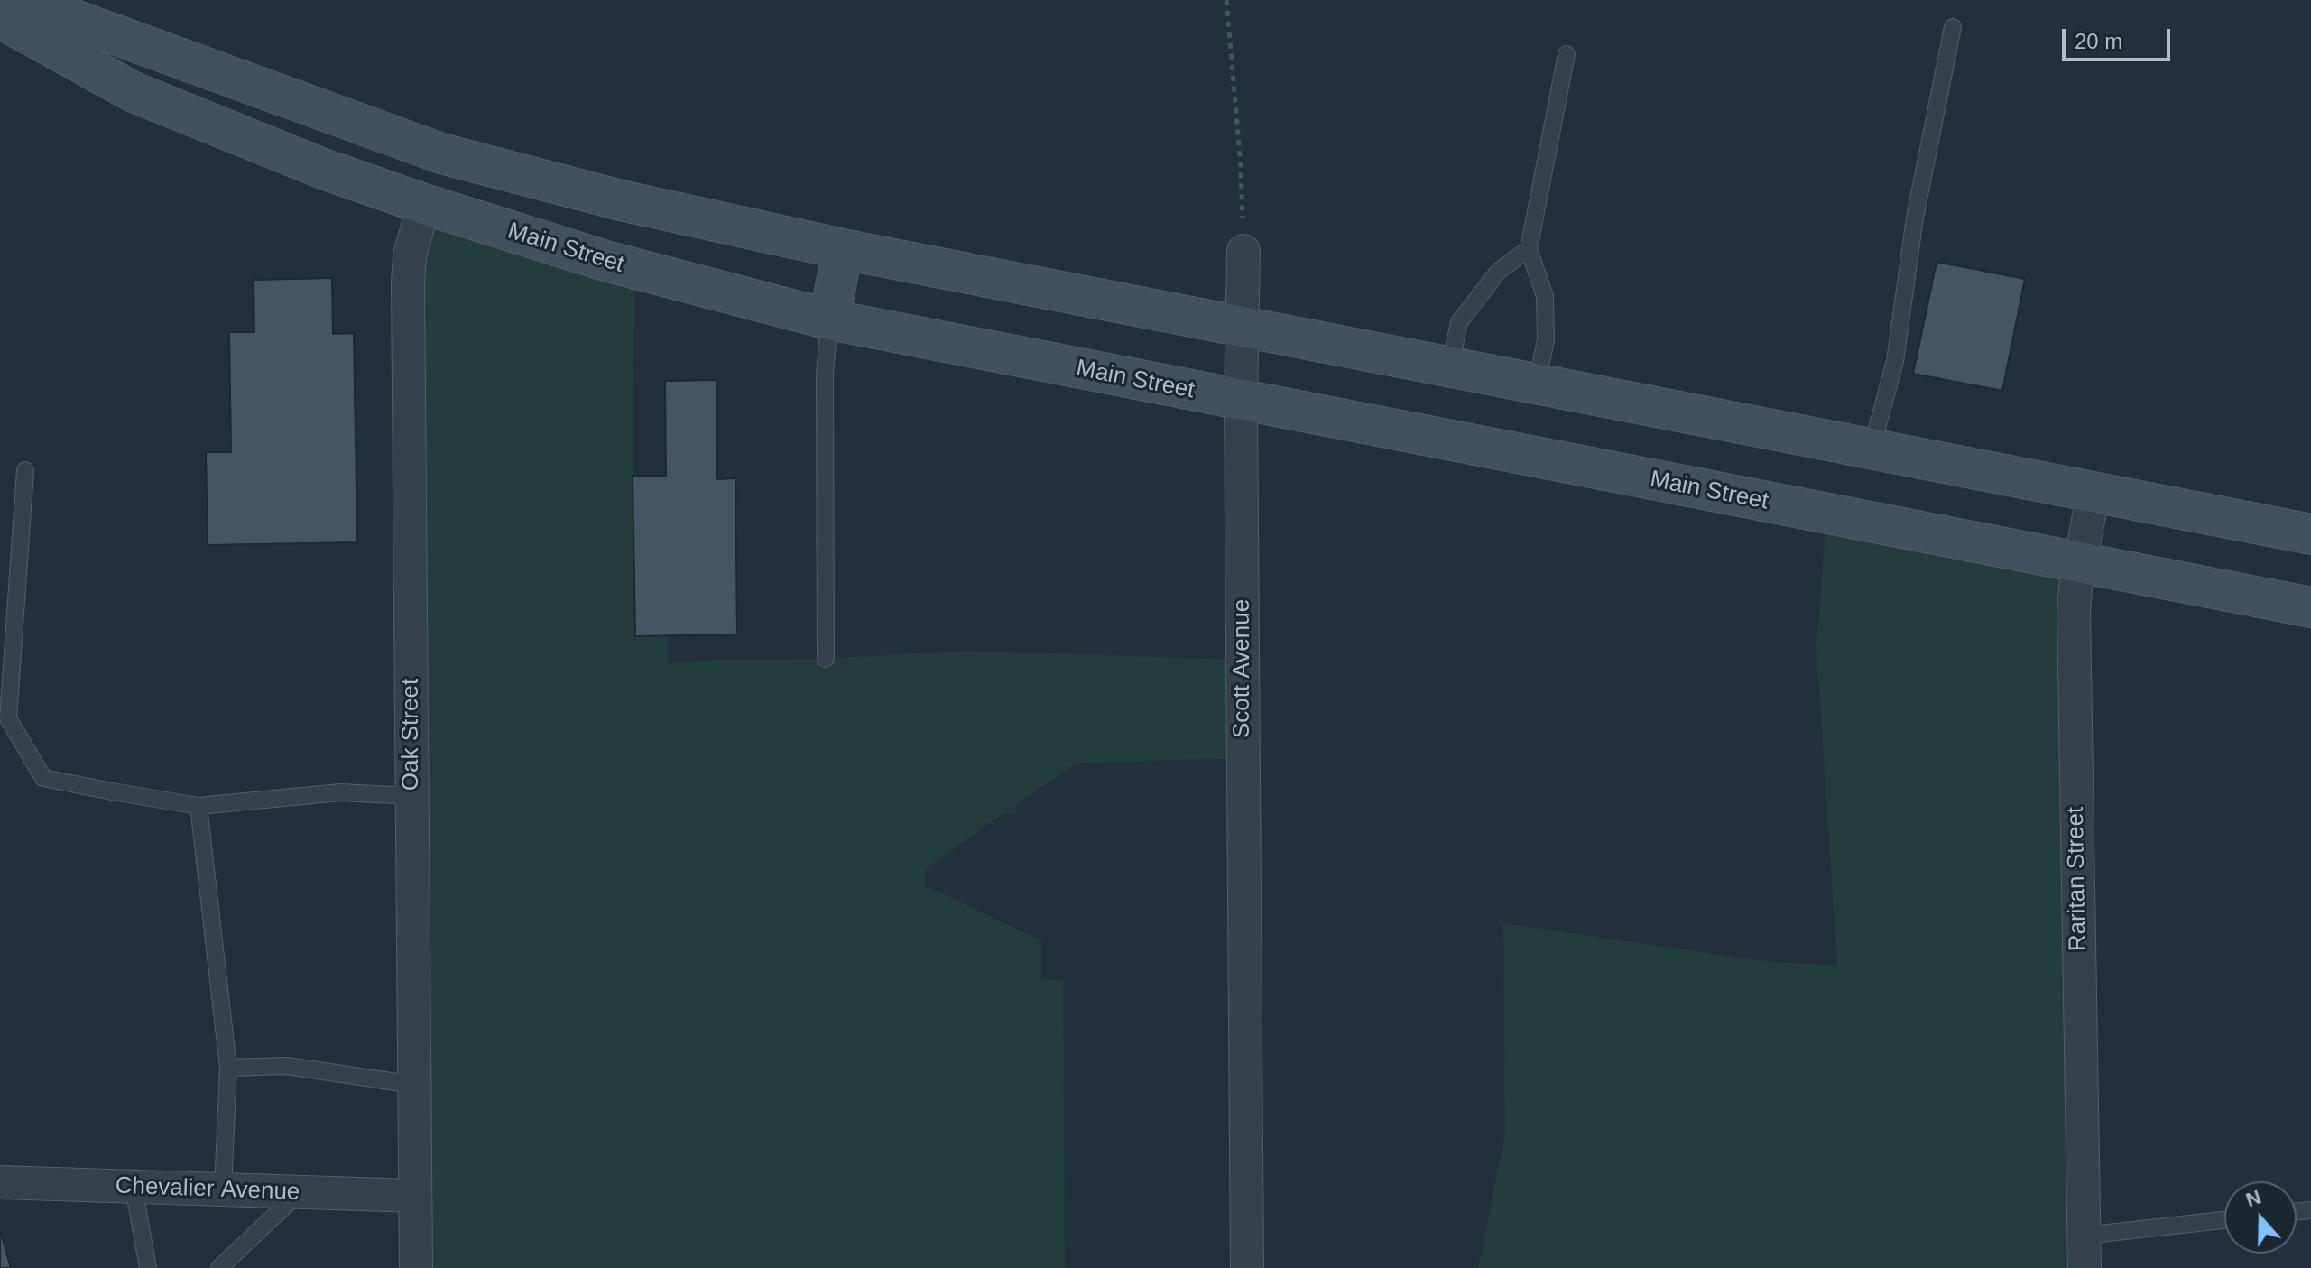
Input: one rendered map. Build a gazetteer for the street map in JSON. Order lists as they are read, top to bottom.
{
  "streets": {
    "main road": ["Main Street"],
    "street": [
      "Scott Avenue",
      "Oak Street",
      "Raritan Street",
      "Chevalier Avenue"
    ]
  },
  "crossings": [
    ["Main Street", "Scott Avenue"],
    ["Main Street", "Oak Street"],
    ["Main Street", "Raritan Street"],
    ["Oak Street", "Chevalier Avenue"]
  ],
  "scale_bar": "20 m",
  "north": "top"
}
